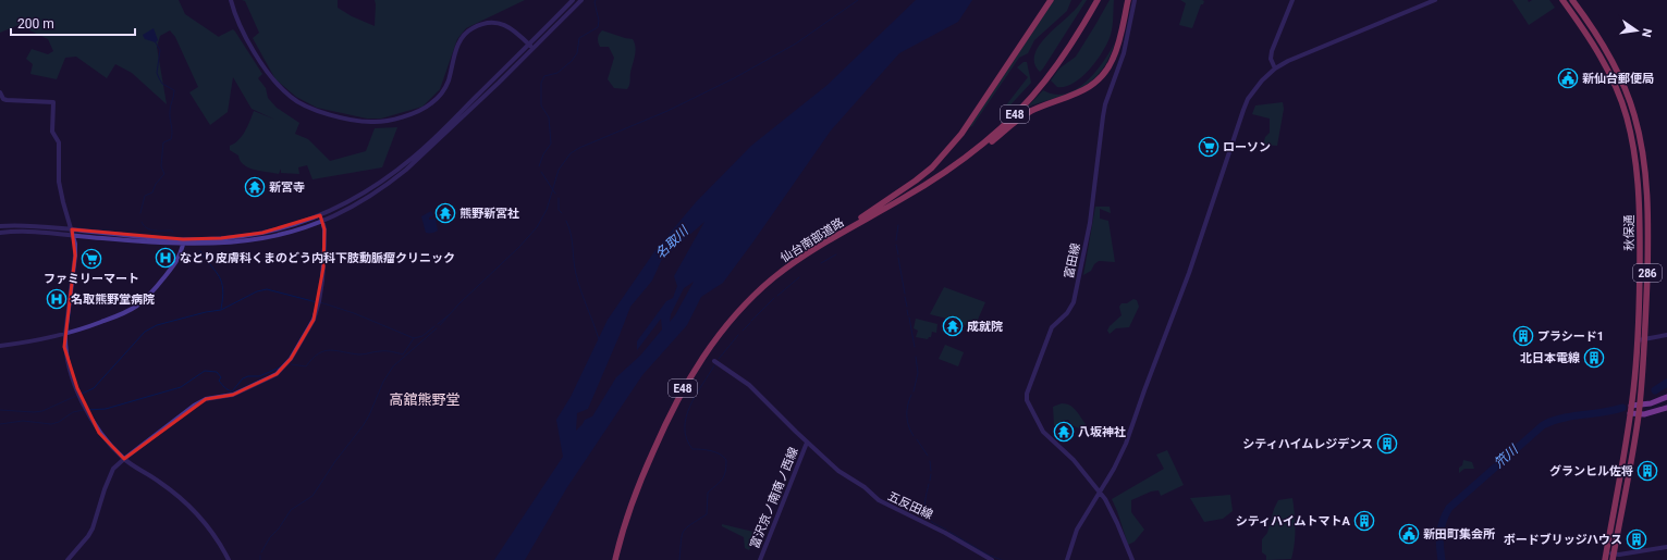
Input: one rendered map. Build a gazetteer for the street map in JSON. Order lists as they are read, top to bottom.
{
  "streets": {
    "highway": [
      "E48",
      "秋保通",
      "仙台南部道路",
      "286"
    ],
    "street": ["富田線", "富沢京ノ南南ノ西線", "五反田線"]
  },
  "crossings": [
    ["富沢京ノ南南ノ西線", "五反田線"]
  ],
  "districts": ["高舘熊野堂"],
  "water": ["名取川", "笊川"],
  "places": {
    "public building": ["新仙台郵便局", "新田町集会所"],
    "supermarket": ["ローソン", "ファミリーマート"],
    "temple": [
      "新宮寺",
      "熊野新宮社",
      "成就院",
      "八坂神社"
    ],
    "hospital": ["なとり皮膚科くまのどう内科下肢動脈瘤クリニック", "名取熊野堂病院"],
    "building": [
      "プラシード1",
      "北日本電線",
      "シティハイムレジデンス",
      "グランヒル佐将",
      "シティハイムトマトA",
      "ボードブリッジハウス"
    ]
  },
  "scale_bar": "200 m",
  "north": "right"
}
